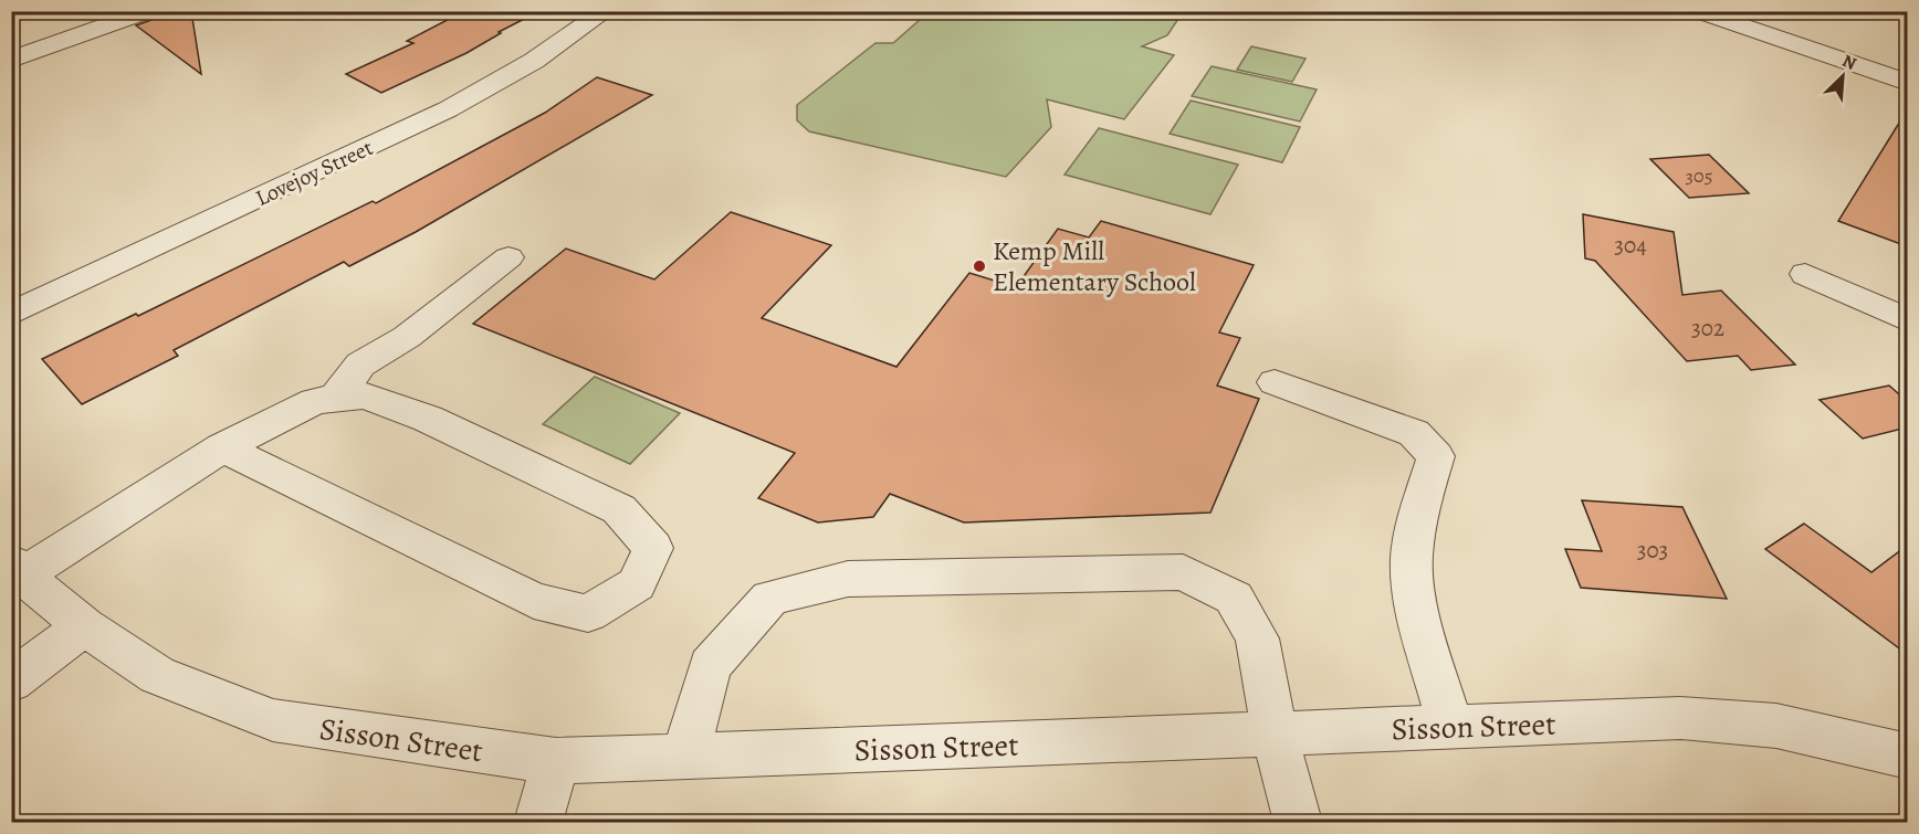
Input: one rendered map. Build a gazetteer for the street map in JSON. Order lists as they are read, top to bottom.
{
  "streets": {
    "street": ["Lovejoy Street", "Sisson Street"]
  },
  "places": ["Kemp Mill Elementary School"],
  "house_numbers": [
    "305",
    "304",
    "302",
    "303"
  ],
  "north": "top right"
}
